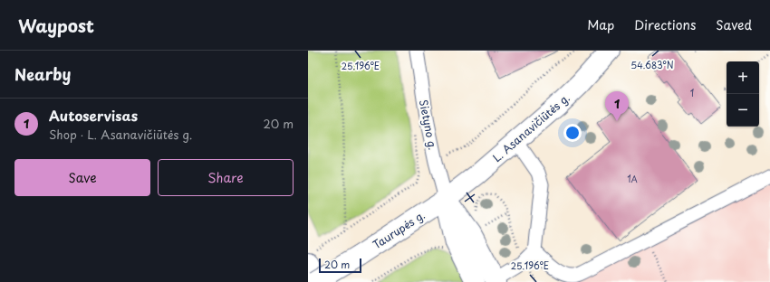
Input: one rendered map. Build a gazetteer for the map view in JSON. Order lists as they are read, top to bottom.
{
  "streets": {
    "main road": ["L. Asanavičiūtės g.", "Taurupės g."],
    "street": ["Sietyno g."]
  },
  "crossings": [
    ["Sietyno g.", "L. Asanavičiūtės g."],
    ["Sietyno g.", "Taurupės g."],
    ["L. Asanavičiūtės g.", "Taurupės g."]
  ],
  "house_numbers": ["1", "1A"],
  "scale_bar": "20 m",
  "page": {
    "header": "Waypost",
    "nav": ["Map", "Directions", "Saved"],
    "heading": "Nearby",
    "map_buttons": ["+", "−"],
    "pins": "1",
    "list": [
      {
        "mark": "1",
        "name": "Autoservisas",
        "note": "Shop · L. Asanavičiūtės g.",
        "value": "20 m"
      }
    ],
    "buttons": ["Save", "Share"],
    "scale": "20 m"
  },
  "coordinates": ["54.683°N", "25.196°E"]
}
